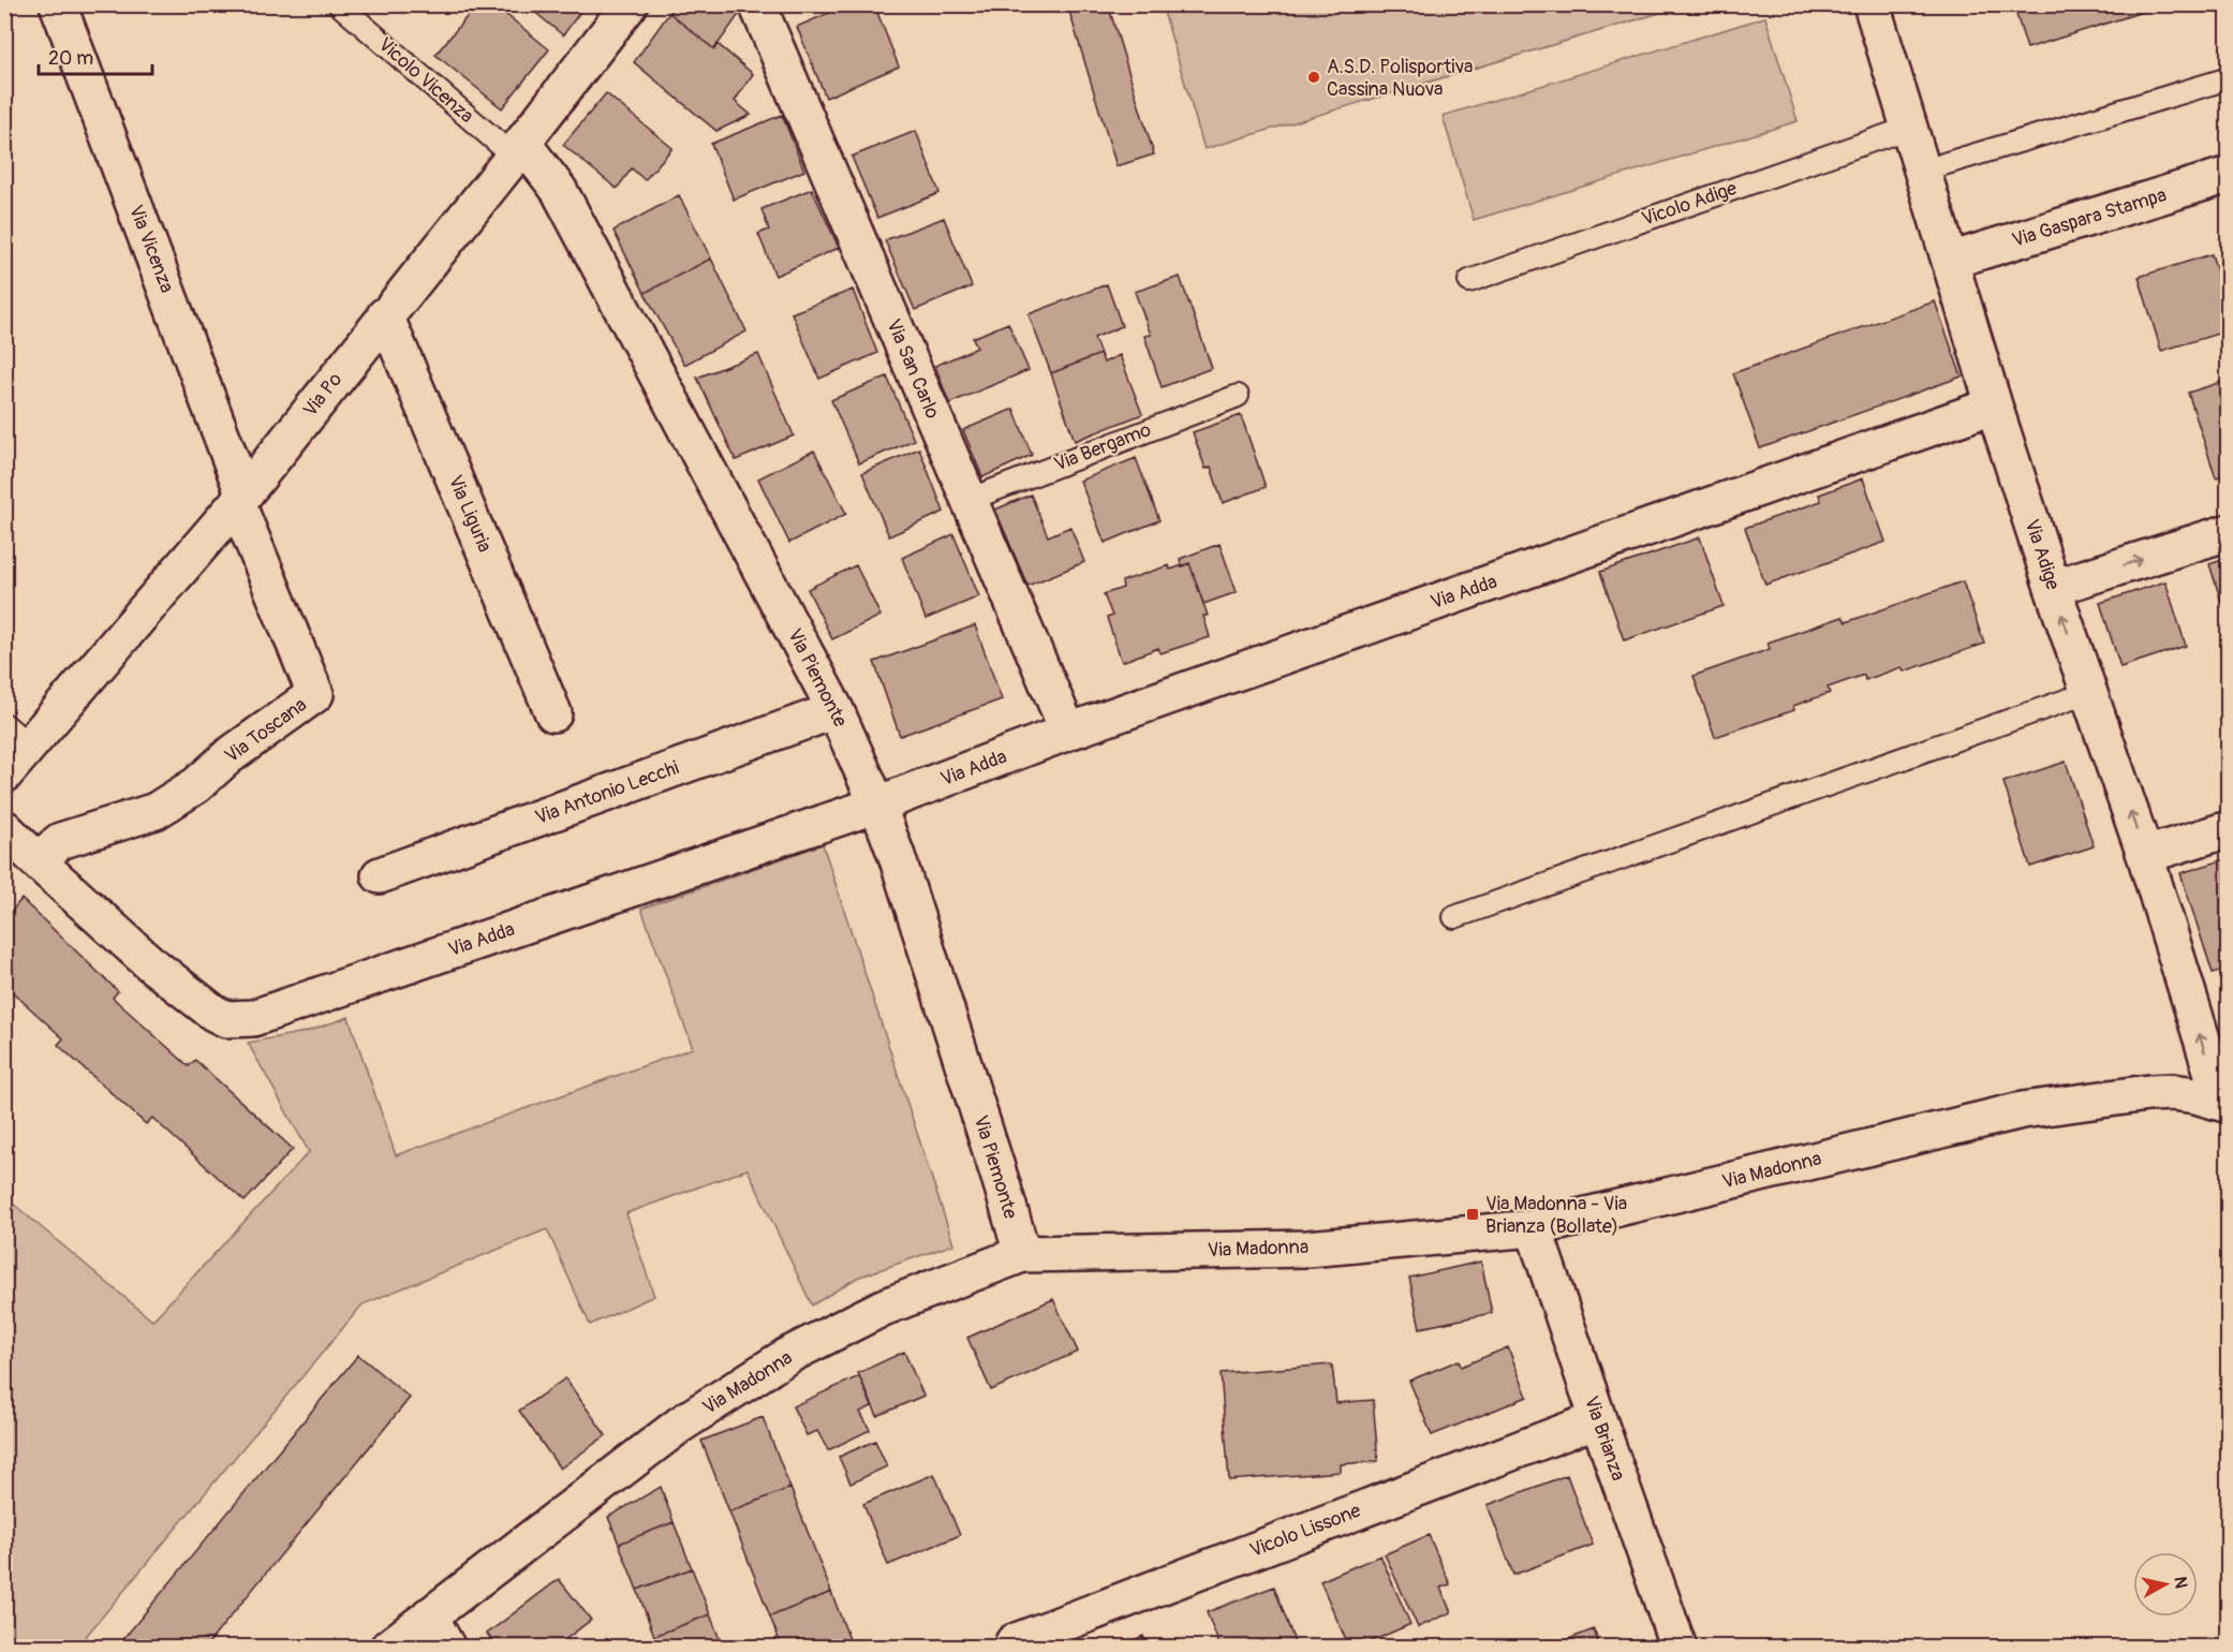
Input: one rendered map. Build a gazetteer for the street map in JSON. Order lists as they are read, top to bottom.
{
  "streets": {
    "street": [
      "Via Gaspara Stampa",
      "Via Vicenza",
      "Via San Carlo",
      "Via Po",
      "Via Liguria",
      "Via Adige",
      "Via Adda",
      "Via Piemonte",
      "Via Toscana",
      "Via Antonio Lecchi",
      "Via Madonna",
      "Via Brianza",
      "Vicolo Lissone"
    ],
    "lane": ["Vicolo Vicenza", "Vicolo Adige", "Via Bergamo"]
  },
  "crossings": [
    ["Vicolo Vicenza", "Via Po"],
    ["Vicolo Vicenza", "Via Piemonte"],
    ["Vicolo Adige", "Via Adige"],
    ["Via Gaspara Stampa", "Via Adige"],
    ["Via Vicenza", "Via Po"],
    ["Via Vicenza", "Via Toscana"],
    ["Via San Carlo", "Via Bergamo"],
    ["Via San Carlo", "Via Adda"],
    ["Via Po", "Via Liguria"],
    ["Via Po", "Via Piemonte"],
    ["Via Po", "Via Toscana"],
    ["Via Adige", "Via Adda"],
    ["Via Adige", "Via Madonna"],
    ["Via Adda", "Via Piemonte"],
    ["Via Adda", "Via Toscana"],
    ["Via Piemonte", "Via Antonio Lecchi"],
    ["Via Piemonte", "Via Madonna"],
    ["Via Madonna", "Via Brianza"],
    ["Via Brianza", "Vicolo Lissone"]
  ],
  "one_way": ["Via Adige"],
  "places": {
    "other": ["A.S.D. Polisportiva Cassina Nuova"],
    "transit": ["Via Madonna - Via Brianza (Bollate)"]
  },
  "scale_bar": "20 m",
  "north": "right"
}
